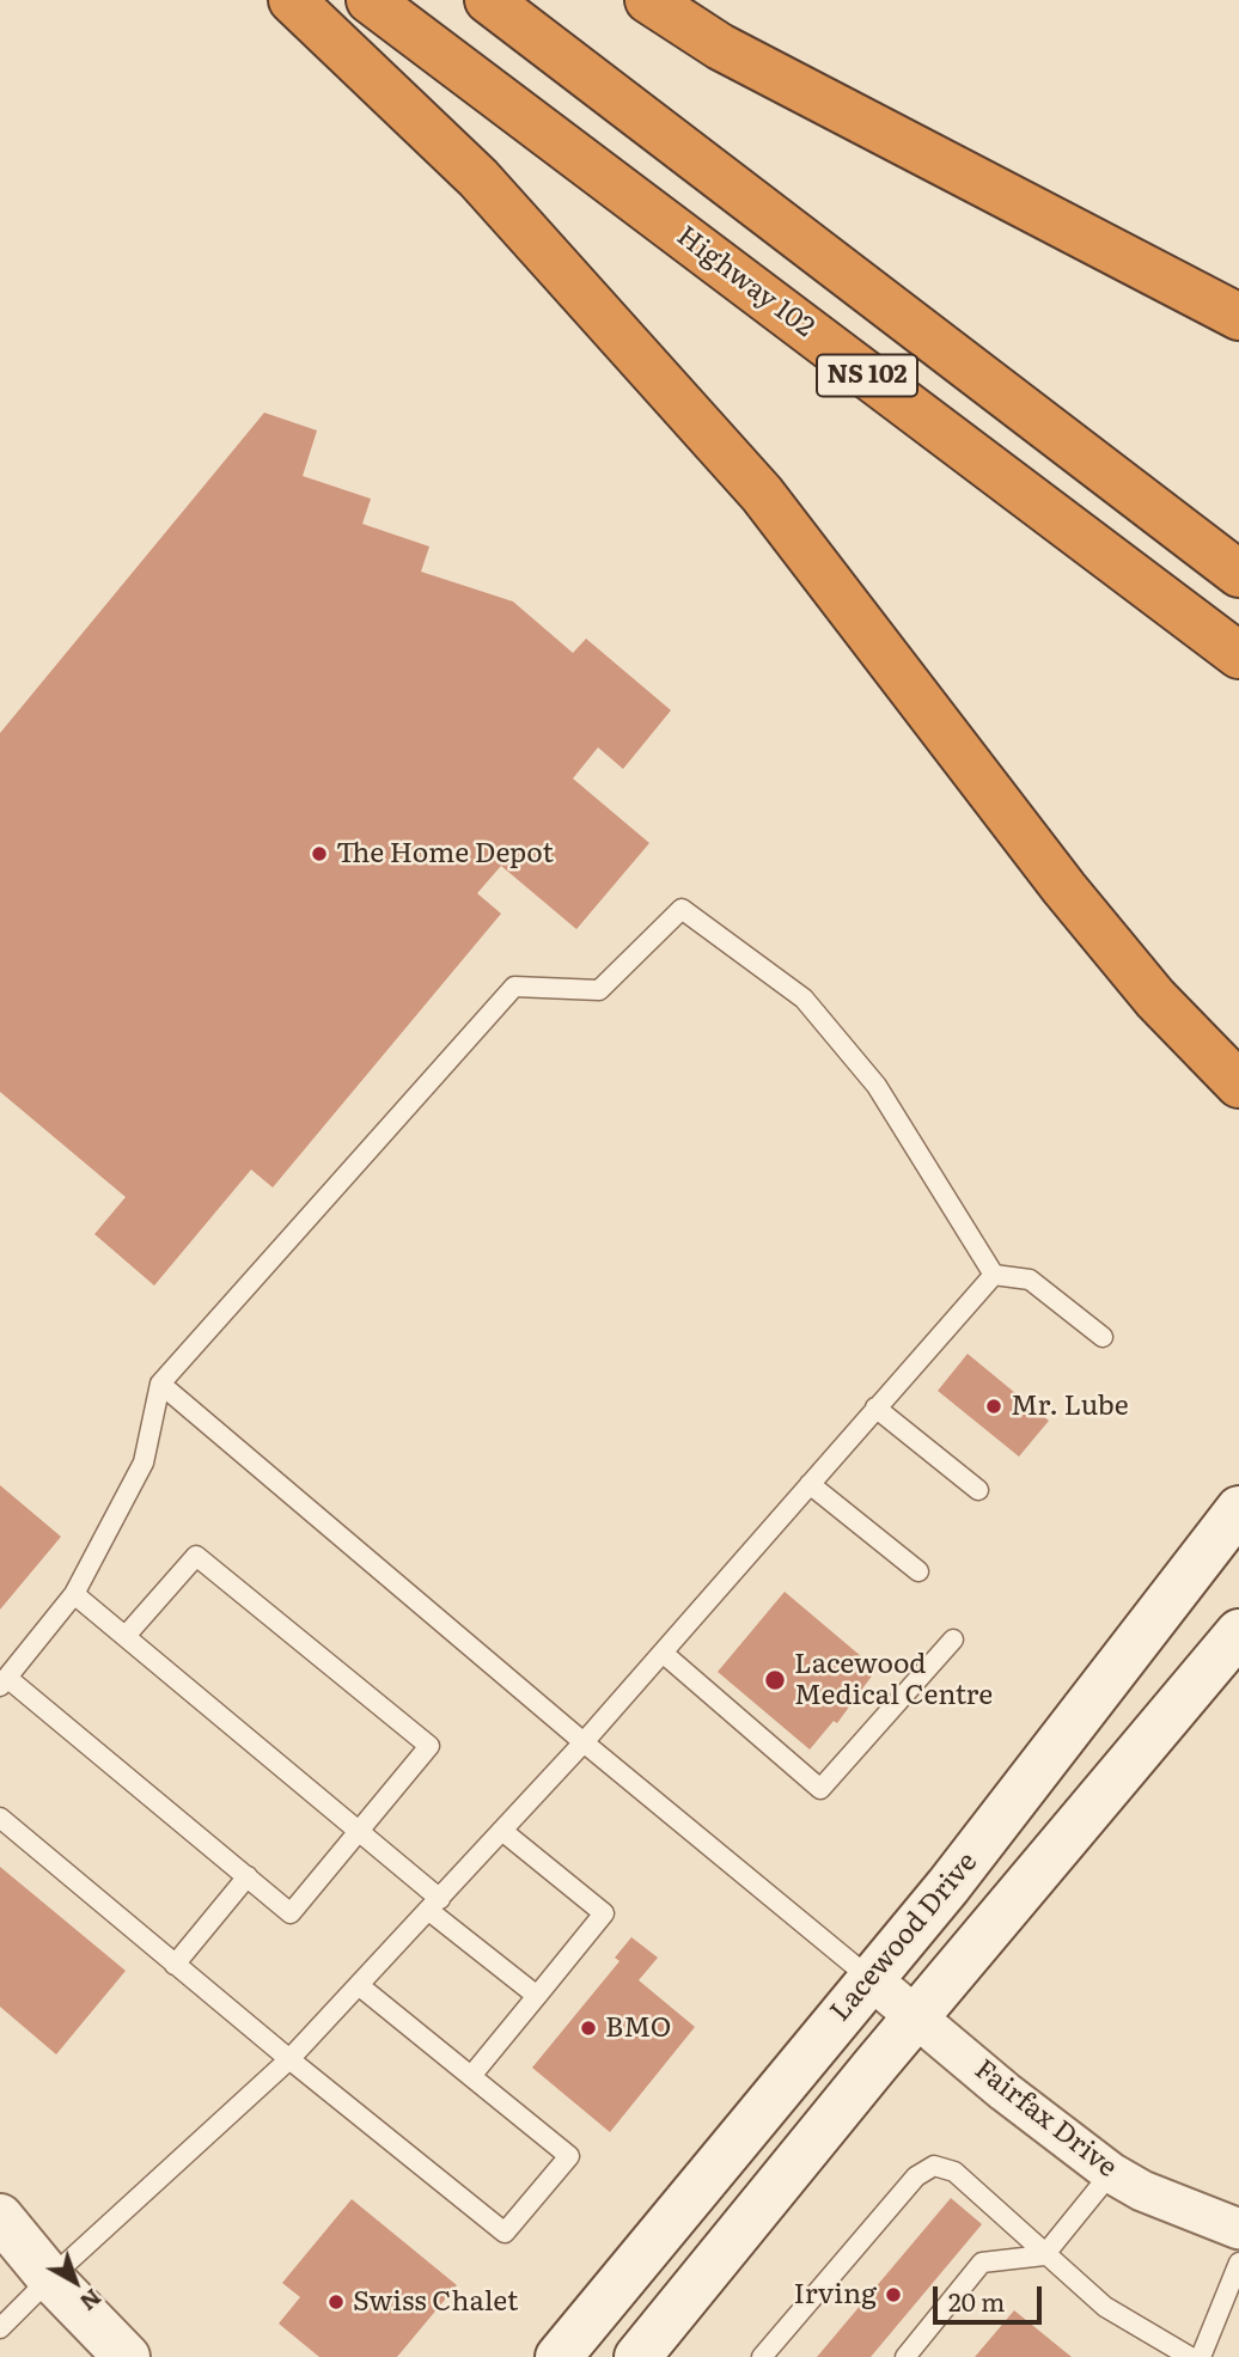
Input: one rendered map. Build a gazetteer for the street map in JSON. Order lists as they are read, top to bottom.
{
  "streets": {
    "highway": ["Highway 102", "NS 102"],
    "main road": ["Lacewood Drive"],
    "street": ["Fairfax Drive"]
  },
  "crossings": [
    ["Lacewood Drive", "Fairfax Drive"]
  ],
  "places": [
    "The Home Depot",
    "Mr. Lube",
    "Lacewood Medical Centre",
    "BMO",
    "Irving",
    "Swiss Chalet"
  ],
  "scale_bar": "20 m",
  "north": "bottom right"
}
